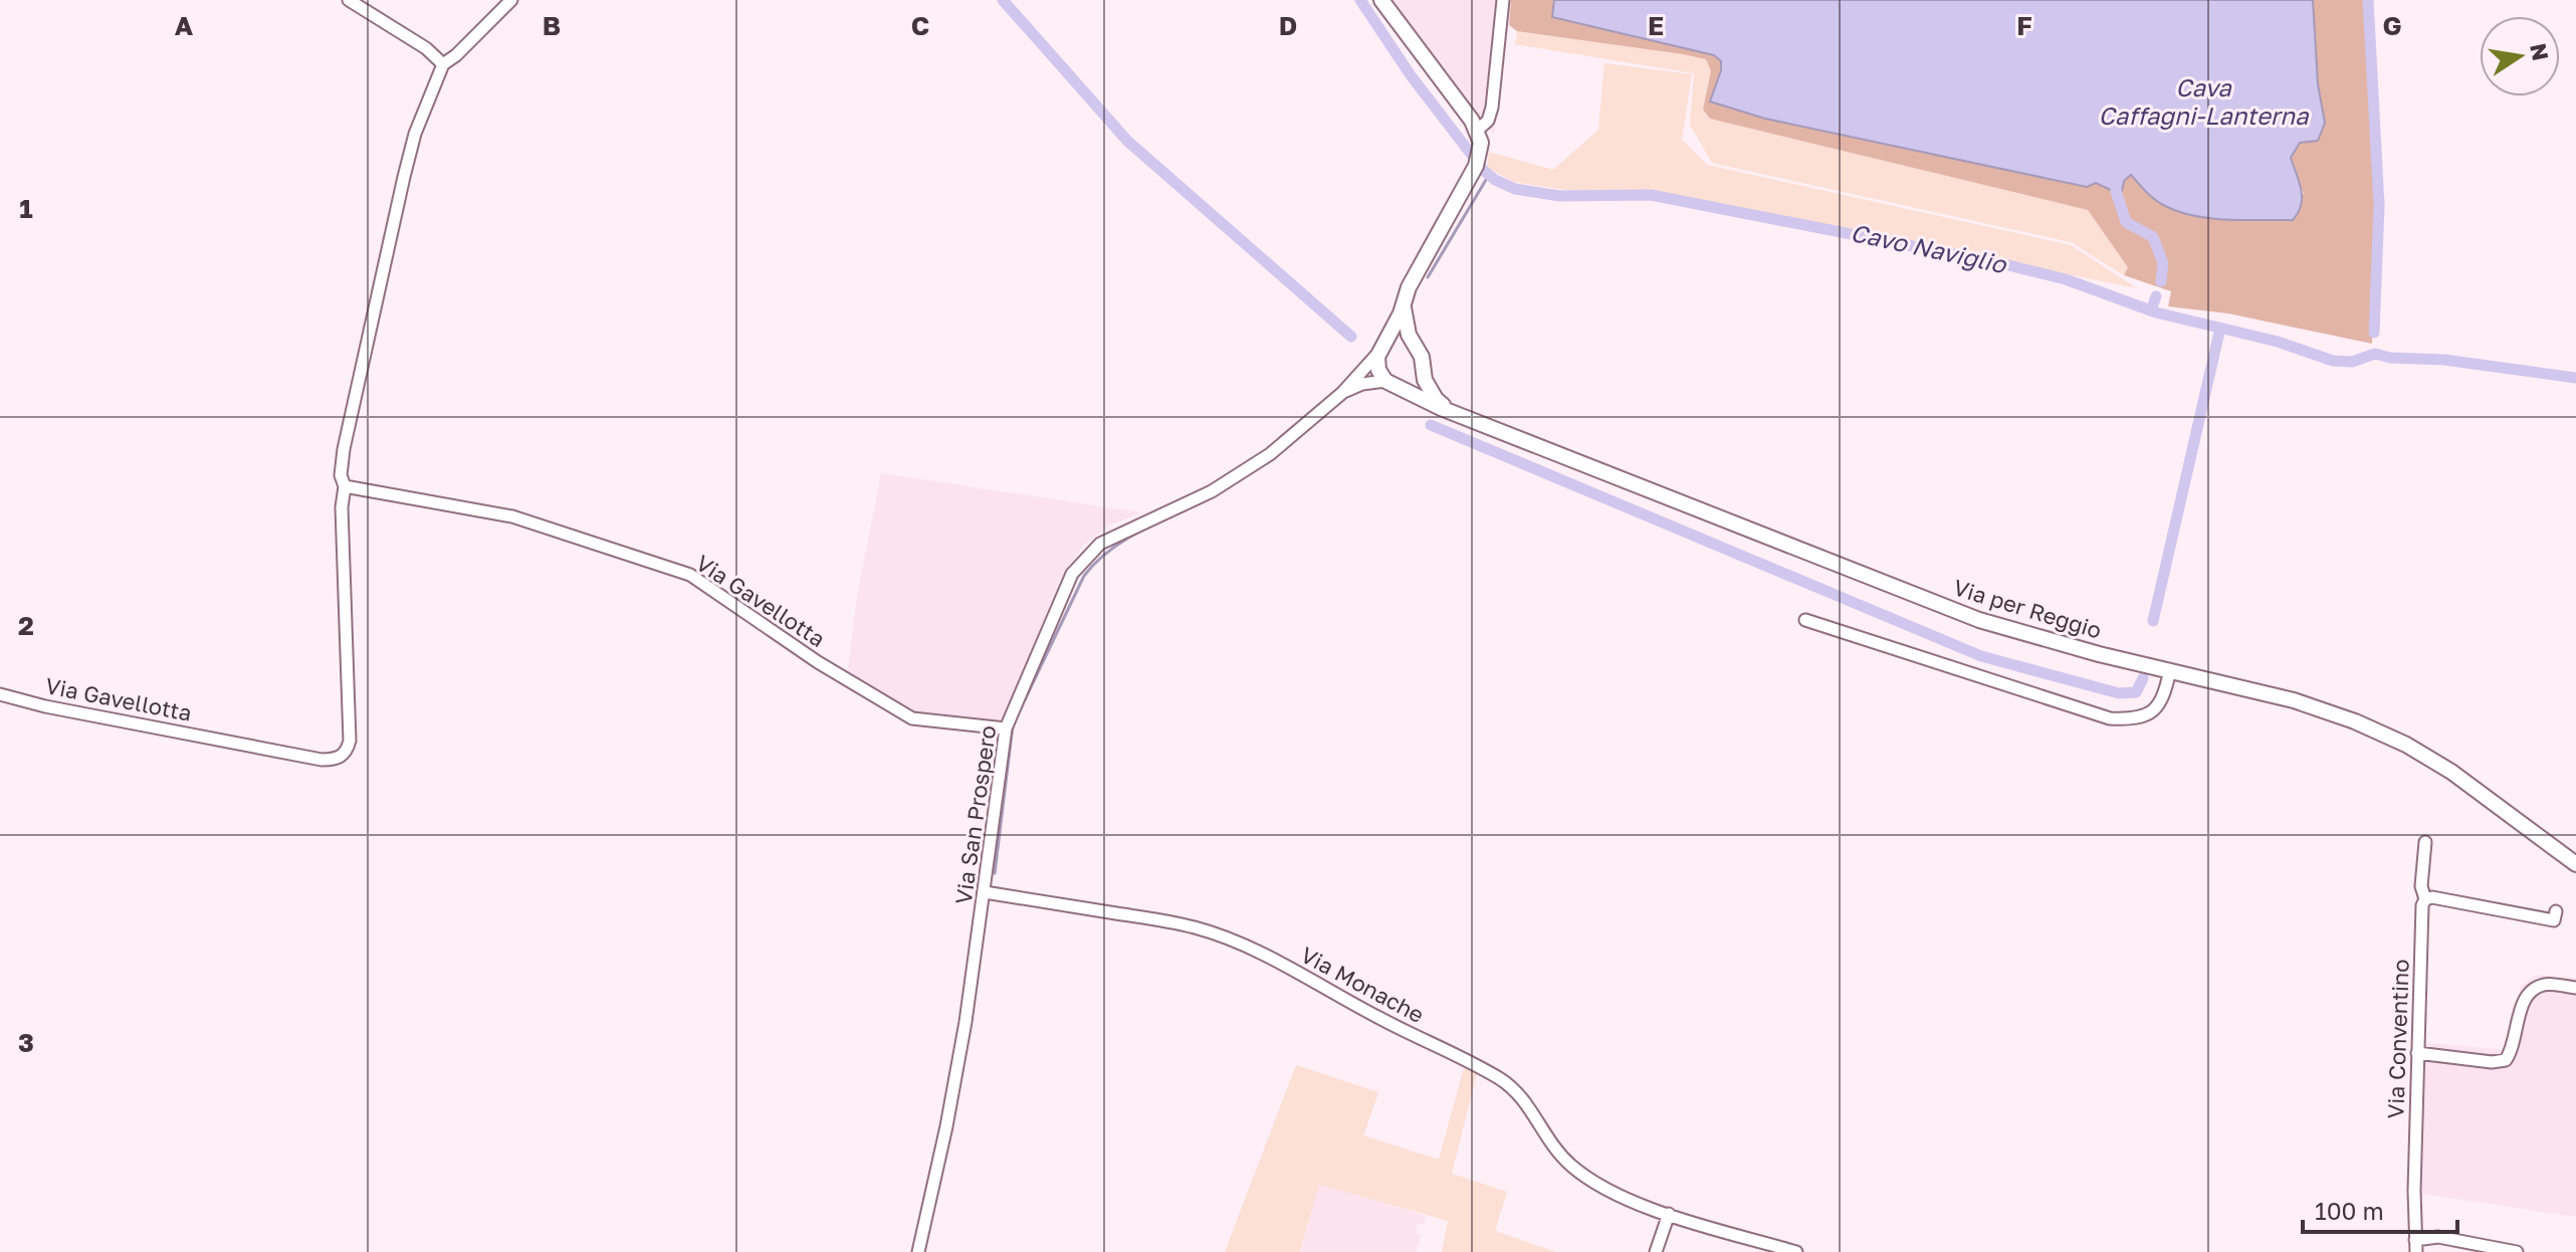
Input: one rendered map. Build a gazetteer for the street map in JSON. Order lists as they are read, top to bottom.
{
  "streets": {
    "main road": ["Via per Reggio"],
    "street": [
      "Via Gavellotta",
      "Via San Prospero",
      "Via Monache",
      "Via Conventino"
    ]
  },
  "crossings": [
    ["Via Gavellotta", "Via San Prospero"],
    ["Via per Reggio", "Via San Prospero"],
    ["Via San Prospero", "Via Monache"]
  ],
  "water": ["Cava Caffagni-Lanterna", "Cavo Naviglio"],
  "scale_bar": "100 m",
  "north": "right",
  "grid": {
    "columns": [
      "A",
      "B",
      "C",
      "D",
      "E",
      "F",
      "G"
    ],
    "rows": ["1", "2", "3"]
  }
}
